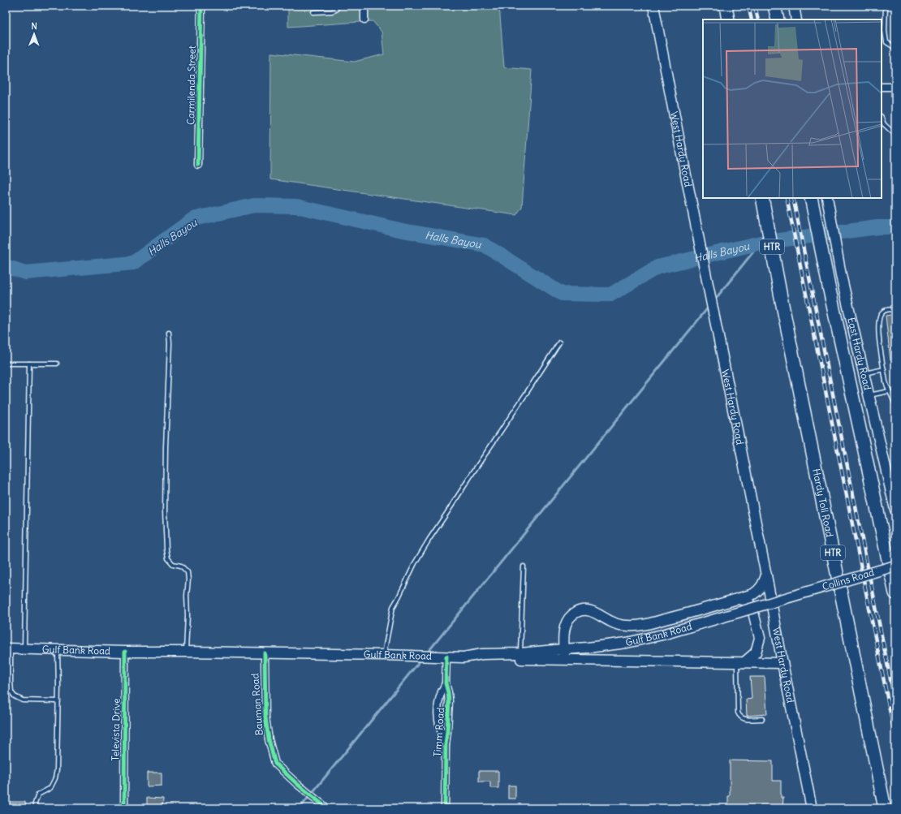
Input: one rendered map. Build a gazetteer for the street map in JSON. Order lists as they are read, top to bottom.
{
  "streets": {
    "highway": ["HTR", "Hardy Toll Road"],
    "main road": [
      "West Hardy Road",
      "East Hardy Road",
      "Collins Road",
      "Gulf Bank Road"
    ],
    "street": [
      "Carmilenda Street",
      "Bauman Road",
      "Televista Drive",
      "Timm Road"
    ]
  },
  "crossings": [
    ["Collins Road", "Gulf Bank Road"],
    ["Gulf Bank Road", "Bauman Road"],
    ["Gulf Bank Road", "Televista Drive"],
    ["Gulf Bank Road", "Timm Road"]
  ],
  "water": ["Halls Bayou"],
  "north": "top"
}
